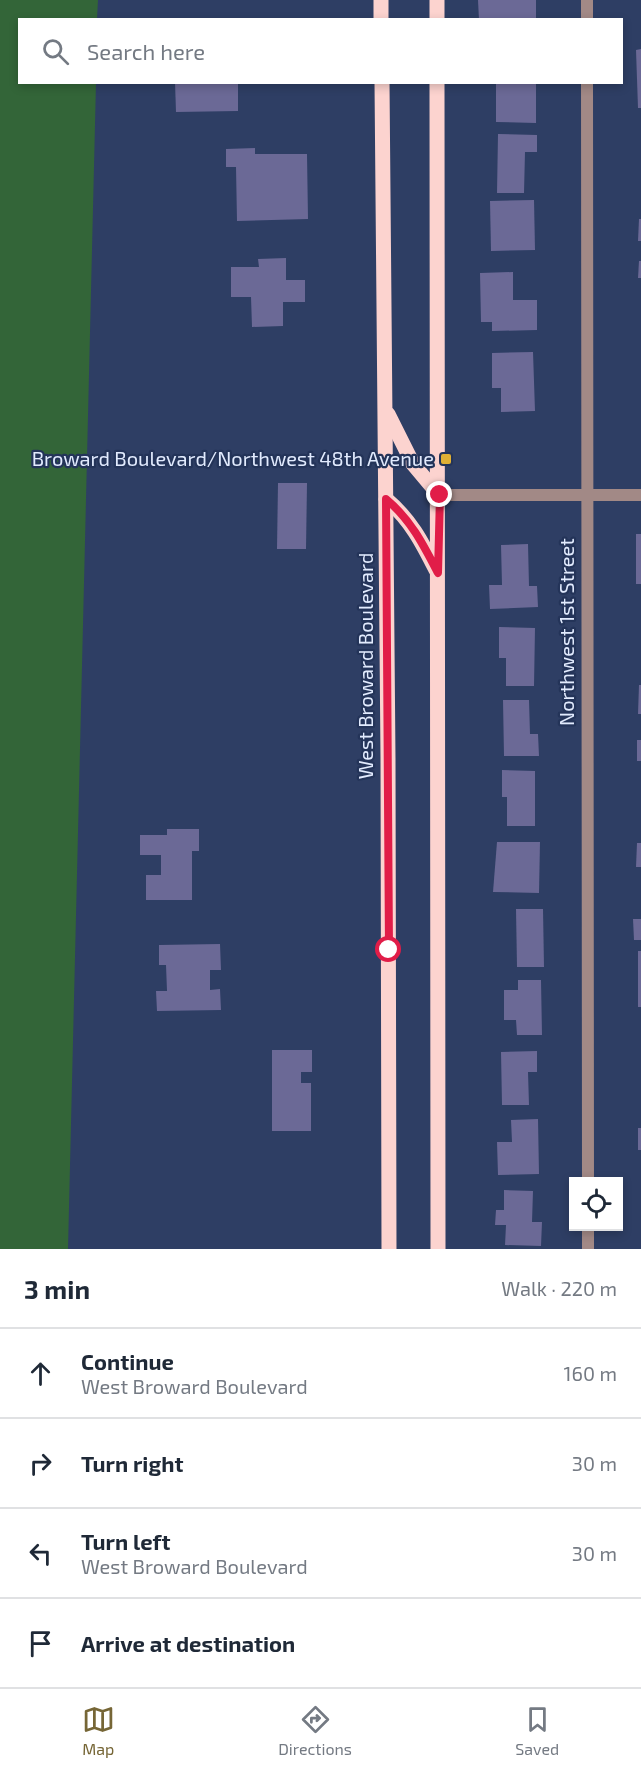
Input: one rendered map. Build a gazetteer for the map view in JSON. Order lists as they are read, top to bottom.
{
  "streets": {
    "main road": ["West Broward Boulevard"],
    "street": ["Northwest 1st Street"]
  },
  "places": {
    "transit": ["Broward Boulevard/Northwest 48th Avenue"]
  },
  "page": {
    "search": "Search here",
    "heading": ["3 min", "Walk · 220 m"],
    "list": [
      ["Continue", "West Broward Boulevard", "160 m"],
      ["Turn right", "30 m"],
      ["Turn left", "West Broward Boulevard", "30 m"],
      "Arrive at destination"
    ],
    "nav": ["Map", "Directions", "Saved"]
  }
}
